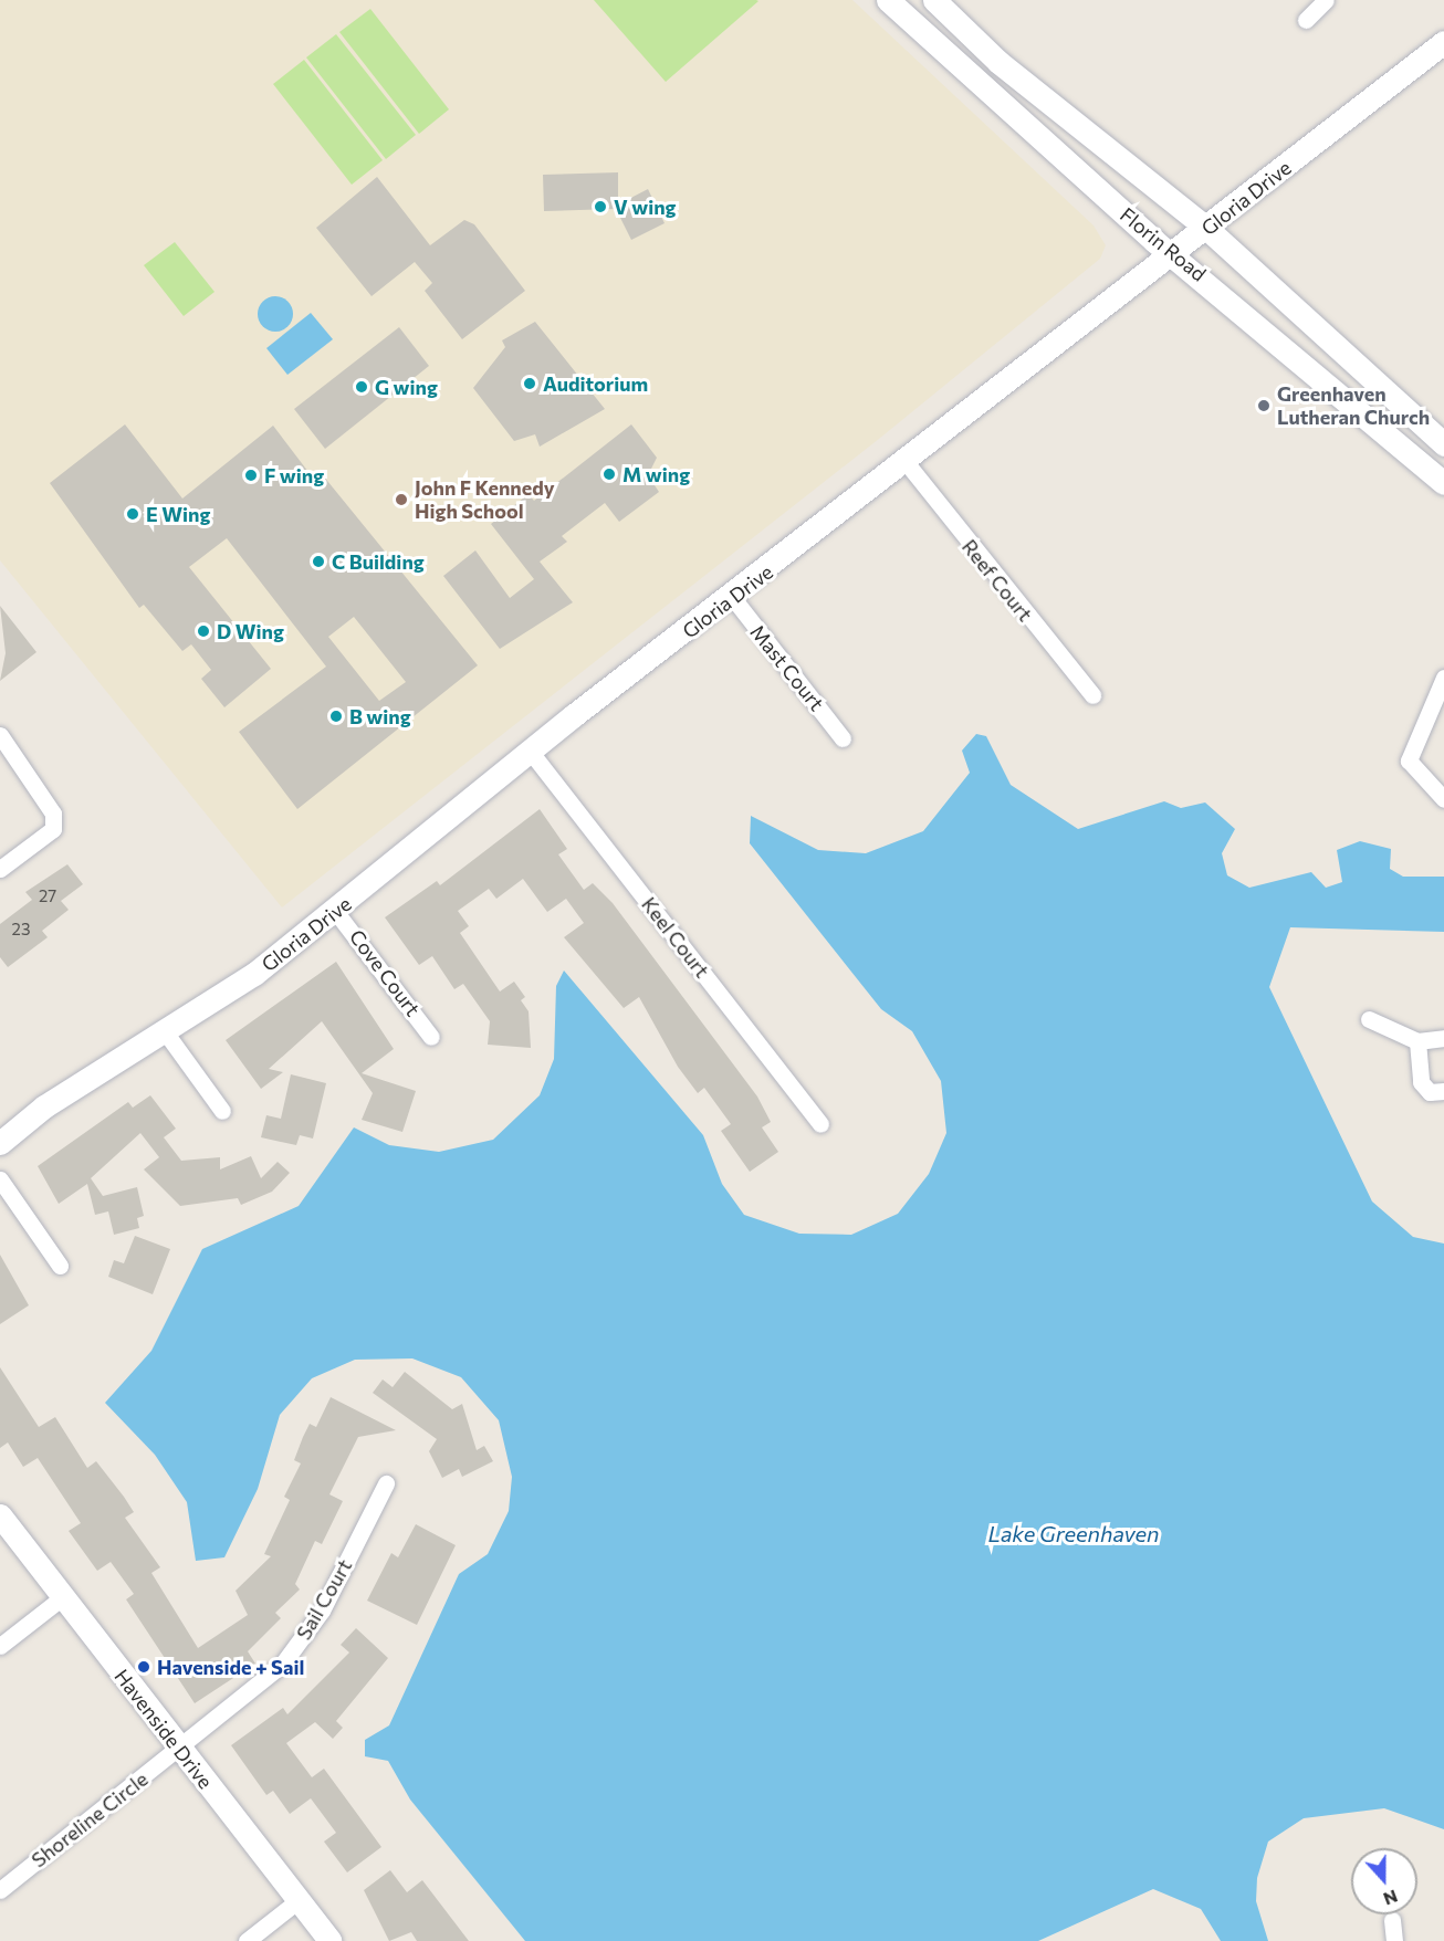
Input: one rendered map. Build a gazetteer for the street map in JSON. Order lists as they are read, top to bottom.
{
  "streets": {
    "street": [
      "Gloria Drive",
      "Florin Road",
      "Reef Court",
      "Mast Court",
      "Keel Court",
      "Cove Court",
      "Sail Court",
      "Havenside Drive",
      "Shoreline Circle"
    ]
  },
  "crossings": [
    ["Gloria Drive", "Florin Road"],
    ["Gloria Drive", "Reef Court"],
    ["Gloria Drive", "Mast Court"],
    ["Gloria Drive", "Keel Court"],
    ["Gloria Drive", "Cove Court"],
    ["Sail Court", "Havenside Drive"],
    ["Sail Court", "Shoreline Circle"],
    ["Havenside Drive", "Shoreline Circle"]
  ],
  "water": ["Lake Greenhaven"],
  "places": [
    "V wing",
    "Auditorium",
    "G wing",
    "Greenhaven Lutheran Church",
    "M wing",
    "F wing",
    "John F Kennedy High School",
    "E Wing",
    "C Building",
    "D Wing",
    "B wing",
    "Havenside + Sail"
  ],
  "house_numbers": ["27", "23"],
  "north": "bottom"
}
